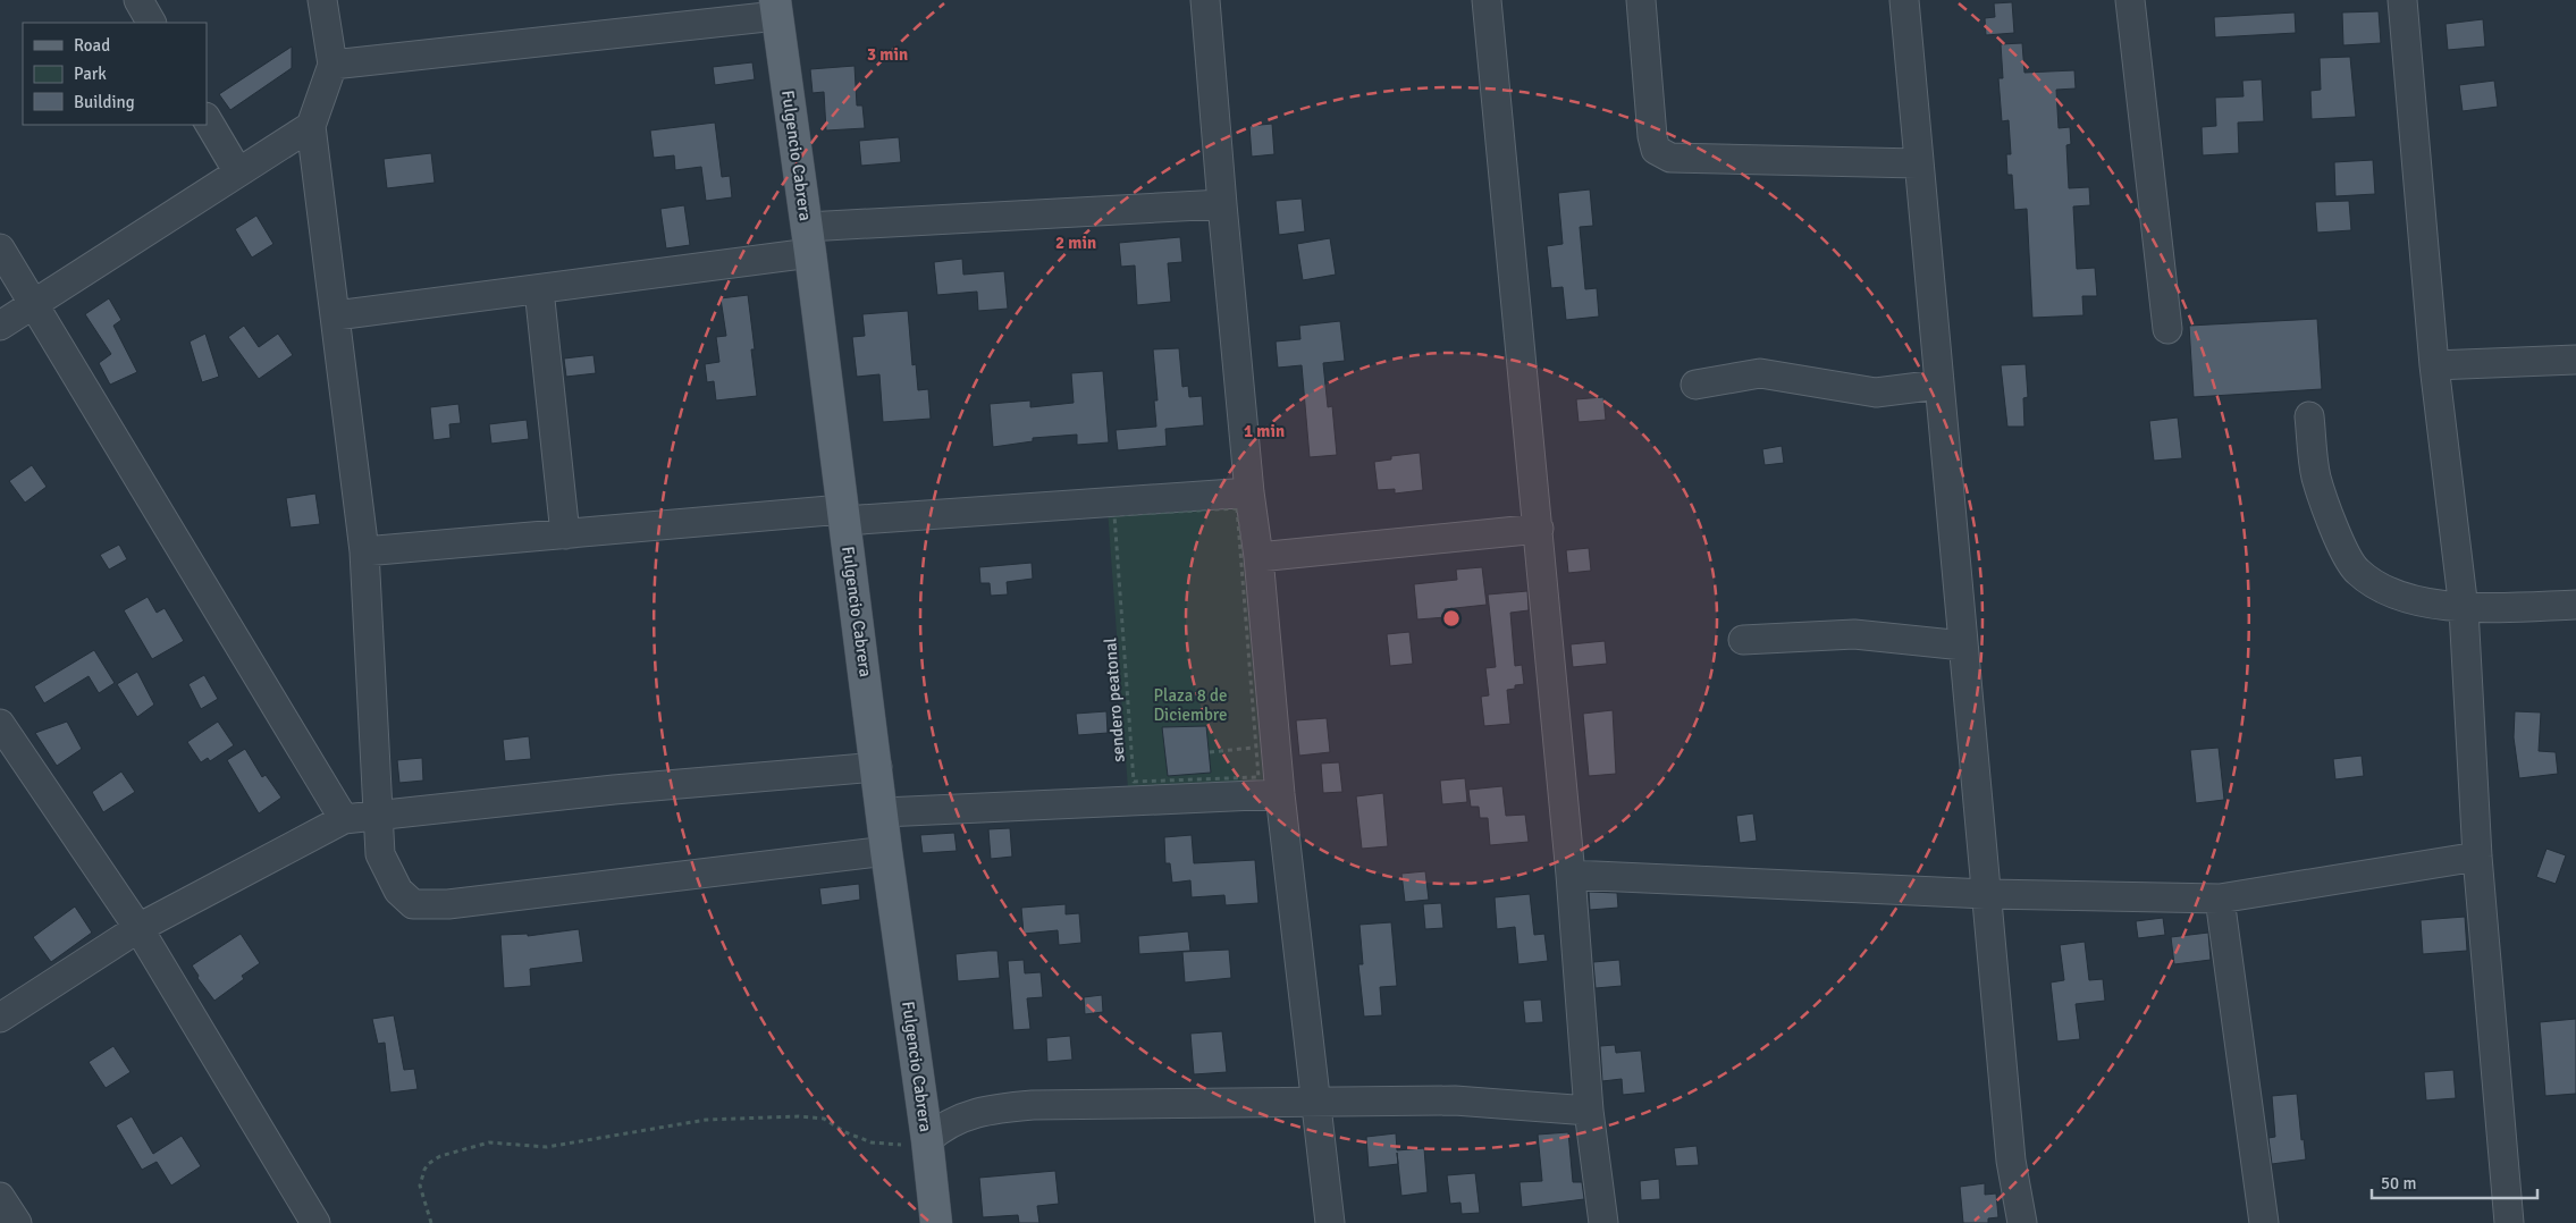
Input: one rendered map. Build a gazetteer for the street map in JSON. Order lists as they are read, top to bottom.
{
  "streets": {
    "main road": ["Fulgencio Cabrera"],
    "path": ["sendero peatonal"]
  },
  "parks": ["Plaza 8 de Diciembre"],
  "legend": ["Road", "Park", "Building"],
  "scale_bar": "50 m",
  "rings": ["3 min", "2 min", "1 min"]
}
